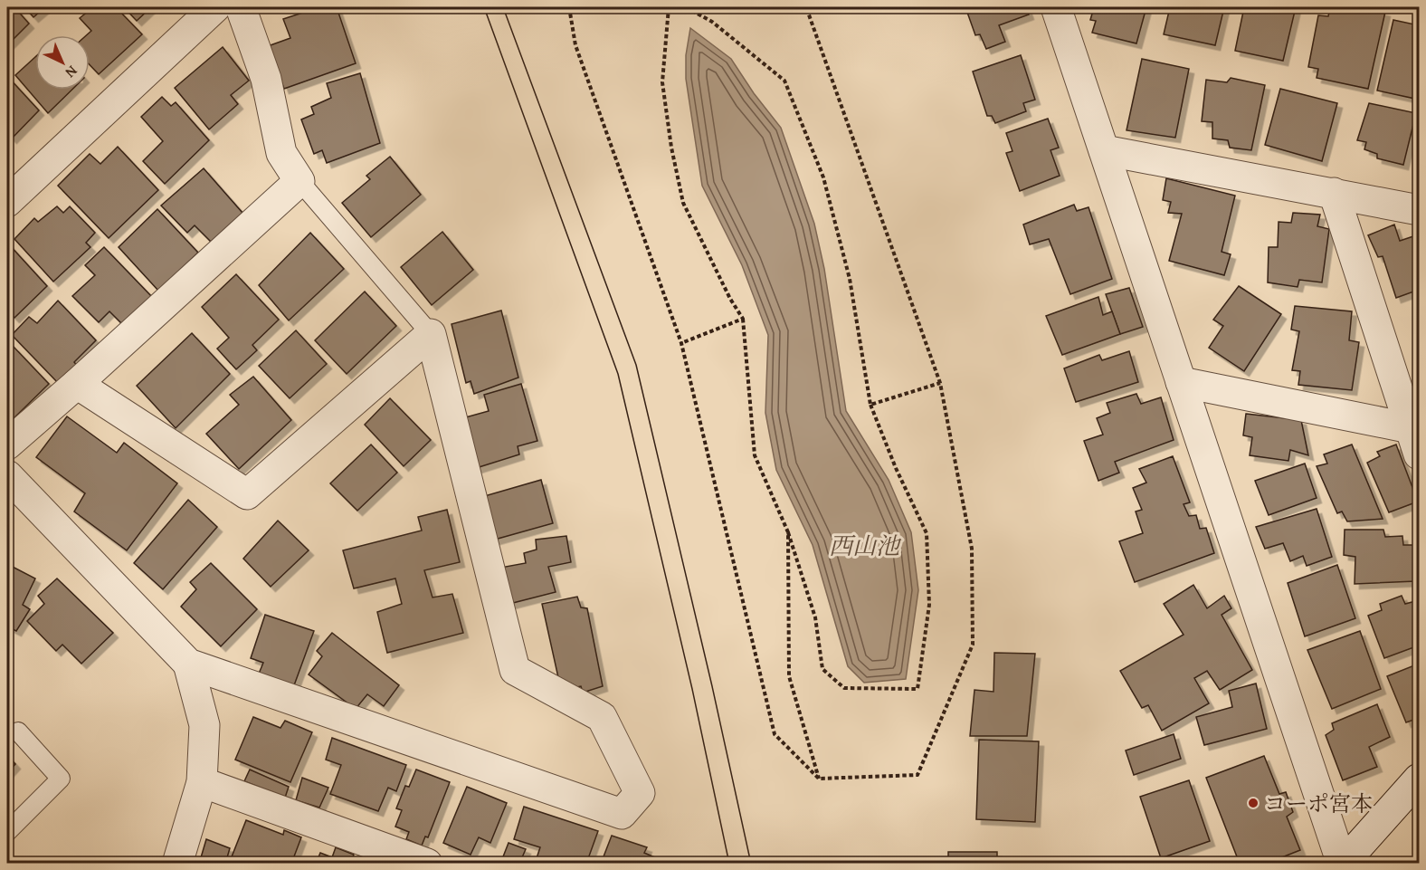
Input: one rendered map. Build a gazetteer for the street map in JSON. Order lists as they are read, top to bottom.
{
  "water": ["西山池"],
  "places": ["コーポ宮本"],
  "north": "bottom right"
}
